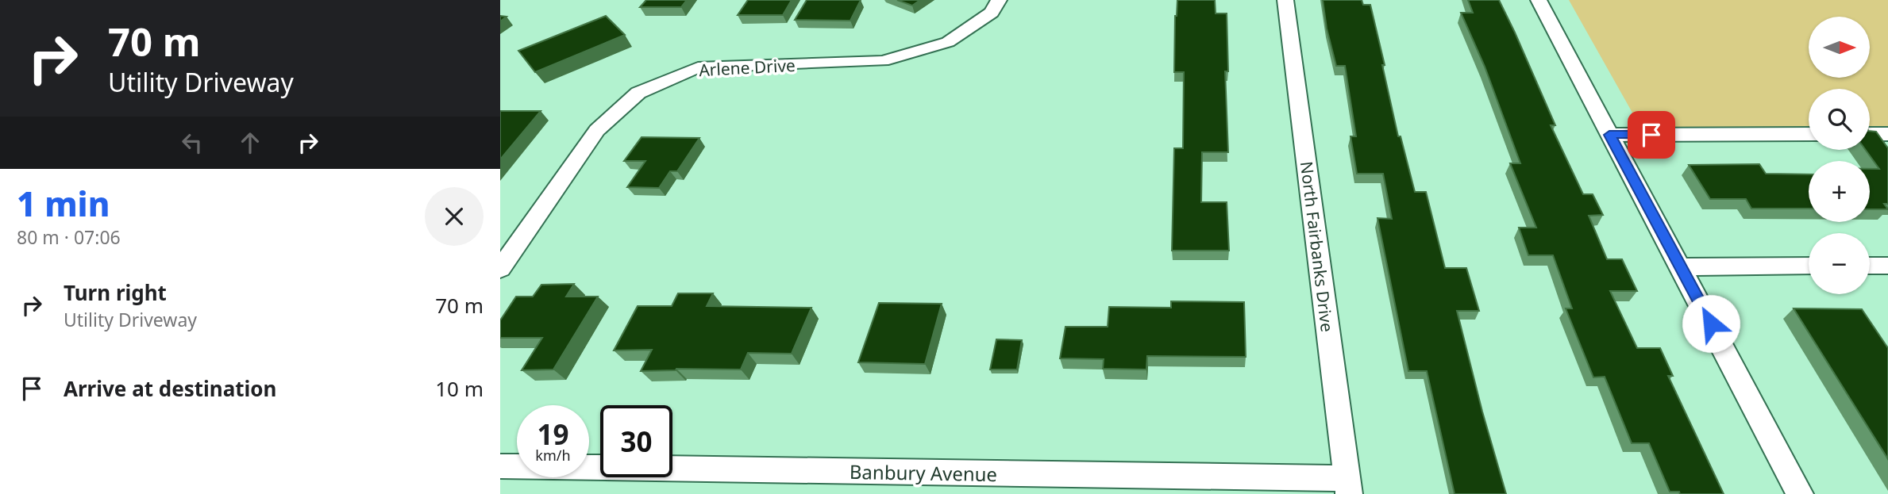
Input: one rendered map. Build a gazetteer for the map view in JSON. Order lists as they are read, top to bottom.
{
  "streets": {
    "street": ["Arlene Drive", "North Fairbanks Drive", "Banbury Avenue"]
  },
  "crossings": [
    ["North Fairbanks Drive", "Banbury Avenue"]
  ],
  "north": "right",
  "page": {
    "turn": ["70 m", "Utility Driveway"],
    "map_buttons": ["+", "−"],
    "heading": ["1 min", "80 m · 07:06"],
    "list": [
      {
        "name": "Turn right",
        "note": "Utility Driveway",
        "value": "70 m"
      },
      {
        "name": "Arrive at destination",
        "value": "10 m"
      }
    ],
    "speed": "19 km/h",
    "limit": "30"
  }
}
